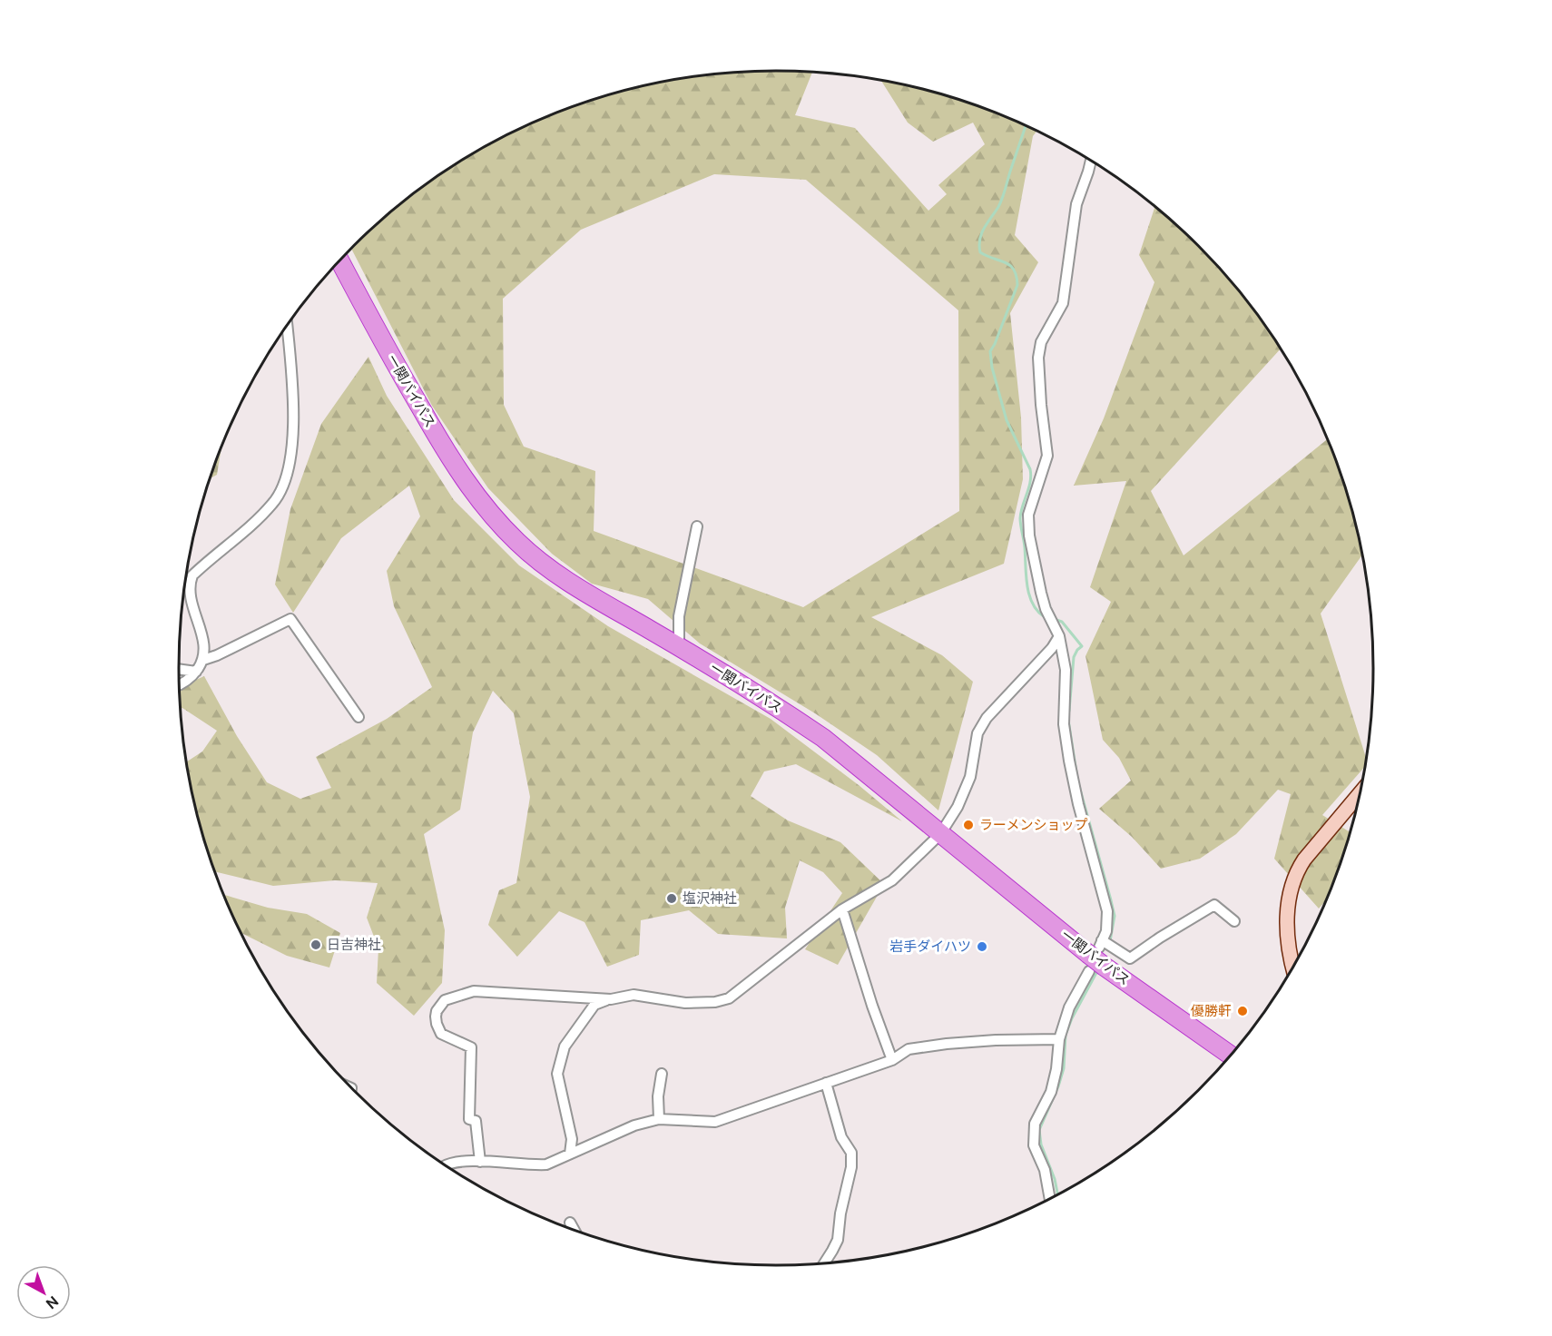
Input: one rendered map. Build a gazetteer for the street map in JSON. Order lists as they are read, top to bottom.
{
  "streets": {
    "highway": ["一関バイパス"]
  },
  "places": [
    "ラーメンショップ",
    "塩沢神社",
    "日吉神社",
    "岩手ダイハツ",
    "優勝軒"
  ],
  "north": "bottom right"
}
